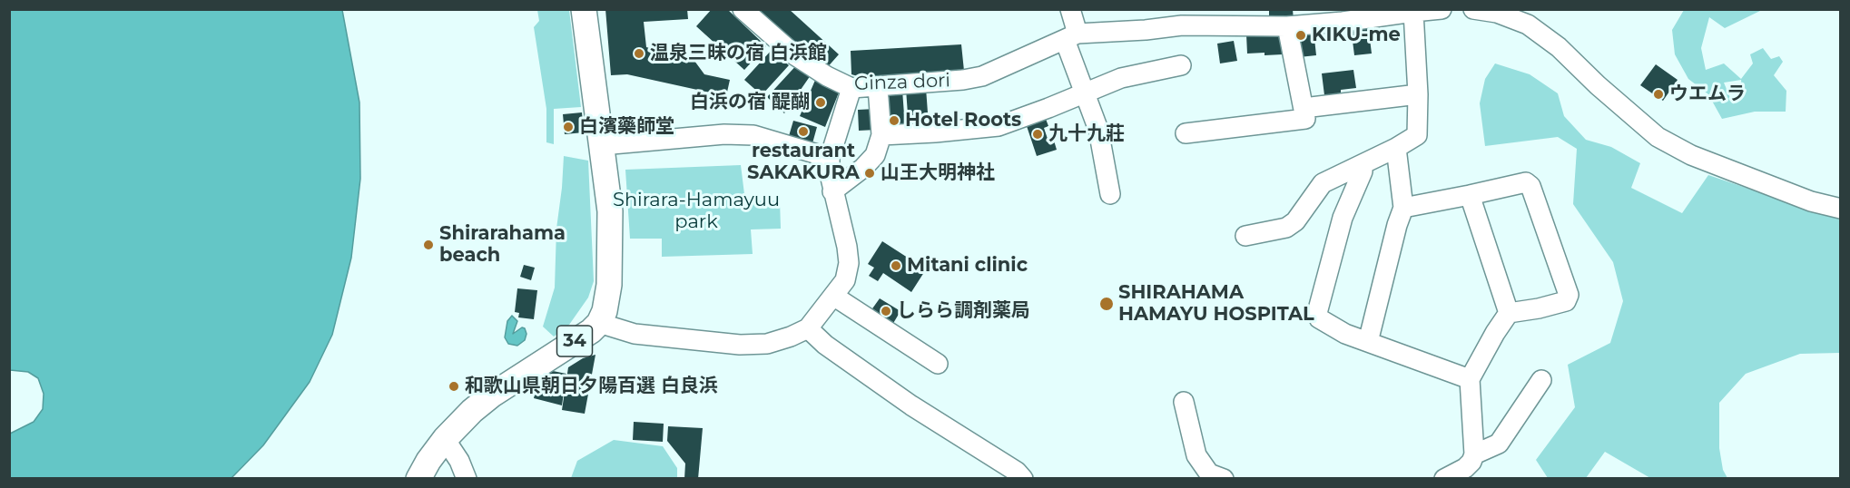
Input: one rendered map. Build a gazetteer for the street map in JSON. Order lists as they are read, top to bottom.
{
  "streets": {
    "main road": ["34"],
    "street": ["Ginza dori"]
  },
  "parks": ["Shirara-Hamayuu park"],
  "places": [
    "KIKU-me",
    "温泉三昧の宿 白浜館",
    "ウエムラ",
    "白浜の宿 醍醐",
    "Hotel Roots",
    "白濱藥師堂",
    "restaurant SAKAKURA",
    "九十九莊",
    "山王大明神社",
    "Shirarahama beach",
    "Mitani clinic",
    "SHIRAHAMA HAMAYU HOSPITAL",
    "しらら調剤薬局",
    "和歌山県朝日夕陽百選 白良浜"
  ]
}
